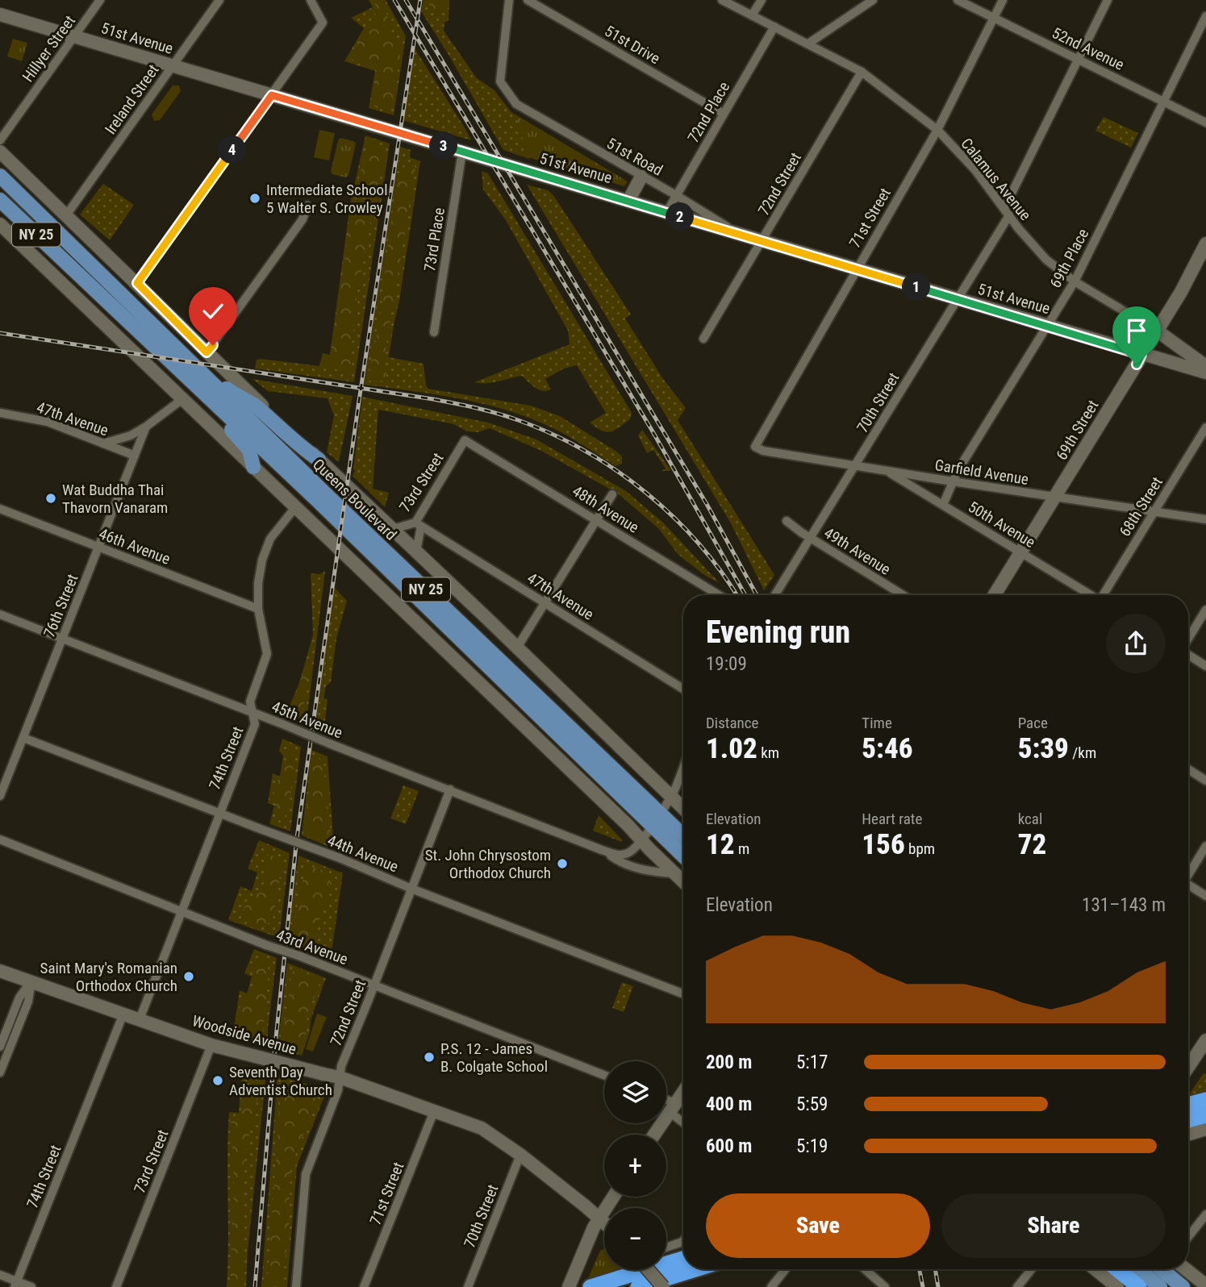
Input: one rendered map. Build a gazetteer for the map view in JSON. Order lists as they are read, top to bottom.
{
  "streets": {
    "main road": ["NY 25", "Queens Boulevard"],
    "street": [
      "51st Avenue",
      "51st Drive",
      "Hillyer Street",
      "52nd Avenue",
      "Ireland Street",
      "72nd Place",
      "51st Road",
      "Calamus Avenue",
      "72nd Street",
      "71st Street",
      "73rd Place",
      "69th Place",
      "70th Street",
      "47th Avenue",
      "69th Street",
      "Garfield Avenue",
      "73rd Street",
      "68th Street",
      "48th Avenue",
      "50th Avenue",
      "46th Avenue",
      "49th Avenue",
      "76th Street",
      "45th Avenue",
      "74th Street",
      "44th Avenue",
      "43rd Avenue",
      "Woodside Avenue"
    ]
  },
  "crossings": [
    ["51st Avenue", "Hillyer Street"],
    ["51st Avenue", "Ireland Street"],
    ["51st Avenue", "72nd Place"],
    ["51st Avenue", "51st Road"],
    ["51st Avenue", "72nd Street"],
    ["51st Avenue", "71st Street"],
    ["51st Avenue", "73rd Place"],
    ["51st Avenue", "69th Place"],
    ["51st Avenue", "70th Street"],
    ["51st Avenue", "69th Street"],
    ["51st Drive", "72nd Place"],
    ["52nd Avenue", "71st Street"],
    ["52nd Avenue", "69th Place"],
    ["52nd Avenue", "70th Street"],
    ["Ireland Street", "Queens Boulevard"],
    ["72nd Place", "51st Road"],
    ["72nd Place", "Calamus Avenue"],
    ["Calamus Avenue", "72nd Street"],
    ["Calamus Avenue", "71st Street"],
    ["Calamus Avenue", "69th Place"],
    ["Calamus Avenue", "70th Street"],
    ["Calamus Avenue", "69th Street"],
    ["72nd Street", "45th Avenue"],
    ["72nd Street", "44th Avenue"],
    ["72nd Street", "43rd Avenue"],
    ["72nd Street", "Woodside Avenue"],
    ["71st Street", "Garfield Avenue"],
    ["71st Street", "Woodside Avenue"],
    ["69th Place", "Garfield Avenue"],
    ["69th Place", "50th Avenue"],
    ["70th Street", "Garfield Avenue"],
    ["70th Street", "49th Avenue"],
    ["70th Street", "Woodside Avenue"],
    ["47th Avenue", "73rd Street"],
    ["47th Avenue", "76th Street"],
    ["69th Street", "Garfield Avenue"],
    ["69th Street", "50th Avenue"],
    ["Garfield Avenue", "68th Street"],
    ["Garfield Avenue", "50th Avenue"],
    ["73rd Street", "Queens Boulevard"],
    ["73rd Street", "48th Avenue"],
    ["73rd Street", "Woodside Avenue"],
    ["46th Avenue", "76th Street"],
    ["46th Avenue", "74th Street"],
    ["76th Street", "45th Avenue"],
    ["76th Street", "44th Avenue"],
    ["45th Avenue", "74th Street"],
    ["74th Street", "44th Avenue"],
    ["74th Street", "43rd Avenue"],
    ["74th Street", "Woodside Avenue"]
  ],
  "places": [
    "Intermediate School 5 Walter S. Crowley",
    "Wat Buddha Thai Thavorn Vanaram",
    "St. John Chrysostom Orthodox Church",
    "Saint Mary's Romanian Orthodox Church",
    "P.S. 12 - James B. Colgate School",
    "Seventh Day Adventist Church"
  ],
  "page": {
    "pins": [
      "3",
      "4",
      "2",
      "1"
    ],
    "heading": ["Evening run", "19:09"],
    "stats": [
      ["Distance", "1.02 km"],
      ["Time", "5:46"],
      ["Pace", "5:39 /km"],
      ["Elevation", "12 m"],
      ["Heart rate", "156 bpm"],
      ["kcal", "72"]
    ],
    "chart": ["Elevation", "131–143 m"],
    "list": [
      {
        "name": "200 m",
        "note": "5:17"
      },
      {
        "name": "400 m",
        "note": "5:59"
      },
      {
        "name": "600 m",
        "note": "5:19"
      }
    ],
    "map_buttons": ["+", "−"],
    "buttons": ["Save", "Share"]
  }
}
